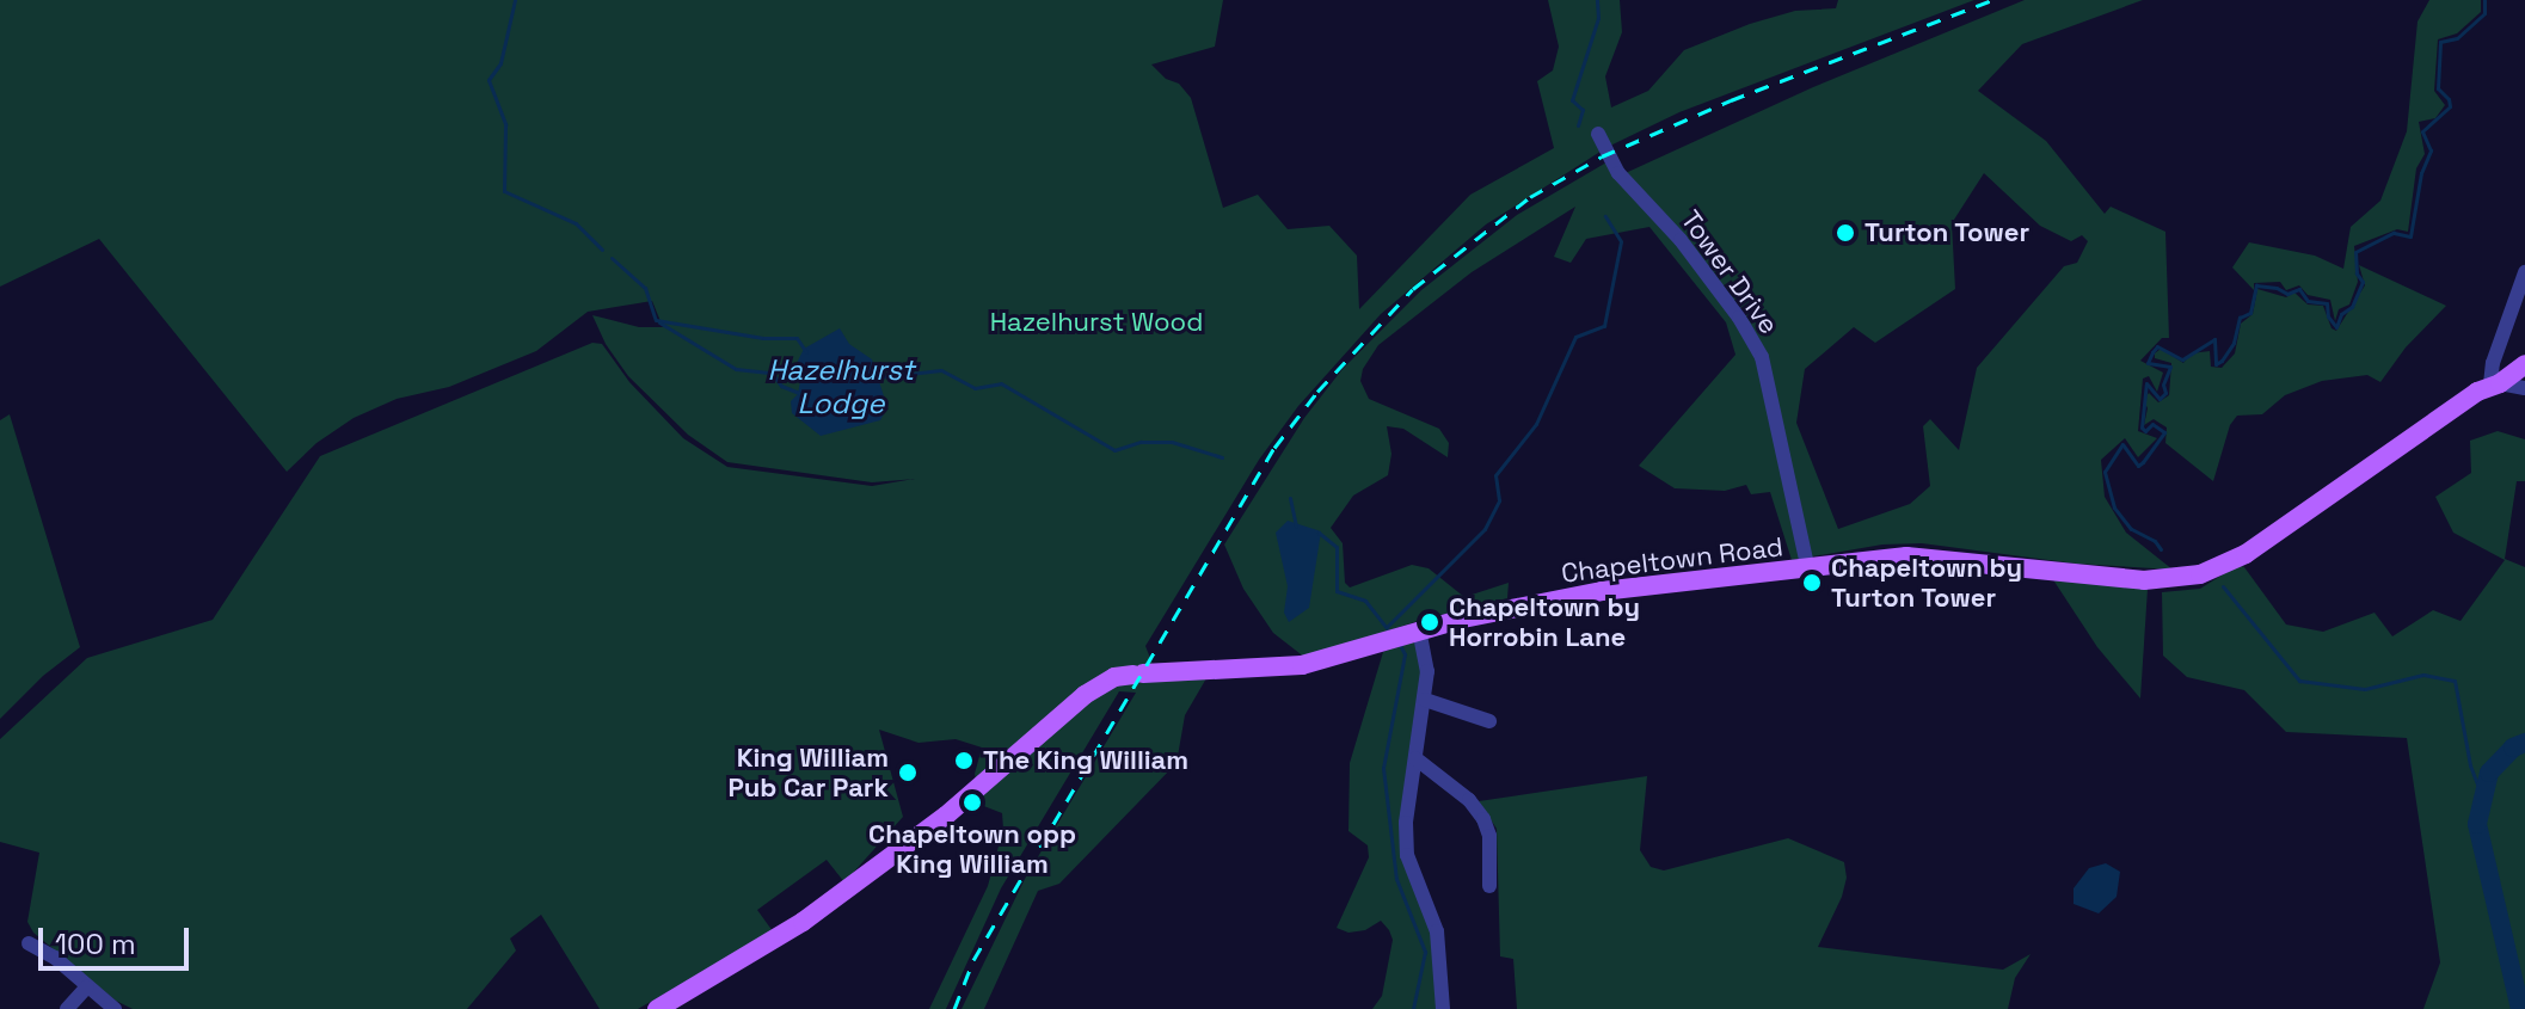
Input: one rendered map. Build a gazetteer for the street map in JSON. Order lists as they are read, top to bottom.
{
  "streets": {
    "main road": ["Chapeltown Road"],
    "street": ["Tower Drive"]
  },
  "crossings": [
    ["Tower Drive", "Chapeltown Road"]
  ],
  "water": ["Hazelhurst Lodge"],
  "parks": ["Hazelhurst Wood"],
  "places": [
    "Turton Tower",
    "Chapeltown by Turton Tower",
    "Chapeltown by Horrobin Lane",
    "The King William",
    "King William Pub Car Park",
    "Chapeltown opp King William"
  ],
  "scale_bar": "100 m"
}
